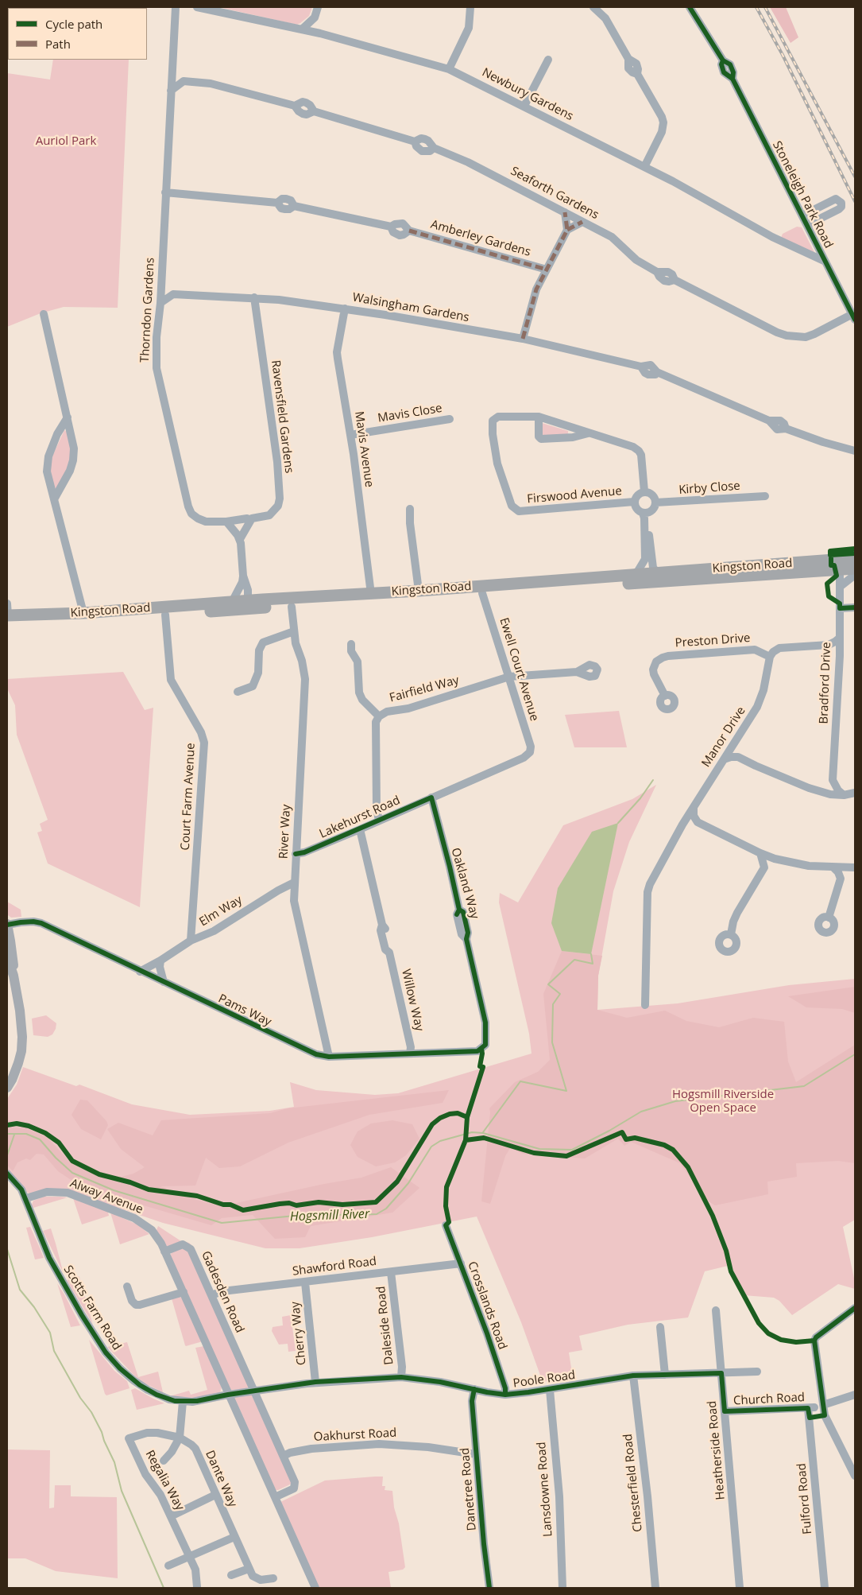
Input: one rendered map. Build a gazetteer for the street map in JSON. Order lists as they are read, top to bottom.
{
  "streets": {
    "highway": ["Kingston Road"],
    "street": [
      "Newbury Gardens",
      "Seaforth Gardens",
      "Stoneleigh Park Road",
      "Amberley Gardens",
      "Walsingham Gardens",
      "Thorndon Gardens",
      "Mavis Close",
      "Ravensfield Gardens",
      "Mavis Avenue",
      "Kirby Close",
      "Firswood Avenue",
      "Preston Drive",
      "Ewell Court Avenue",
      "Bradford Drive",
      "Fairfield Way",
      "Manor Drive",
      "Court Farm Avenue",
      "Lakehurst Road",
      "River Way",
      "Oakland Way",
      "Elm Way",
      "Willow Way",
      "Pams Way",
      "Alway Avenue",
      "Shawford Road",
      "Gadesden Road",
      "Crosslands Road",
      "Scotts Farm Road",
      "Daleside Road",
      "Cherry Way",
      "Poole Road",
      "Church Road",
      "Oakhurst Road",
      "Heatherside Road",
      "Dante Way",
      "Regalia Way",
      "Chesterfield Road",
      "Danetree Road",
      "Lansdowne Road",
      "Fulford Road"
    ]
  },
  "crossings": [
    ["Newbury Gardens", "Stoneleigh Park Road"],
    ["Seaforth Gardens", "Stoneleigh Park Road"],
    ["Amberley Gardens", "Thorndon Gardens"],
    ["Walsingham Gardens", "Ravensfield Gardens"],
    ["Walsingham Gardens", "Mavis Avenue"],
    ["Thorndon Gardens", "Ravensfield Gardens"],
    ["Mavis Close", "Mavis Avenue"],
    ["Mavis Avenue", "Kingston Road"],
    ["Kirby Close", "Firswood Avenue"],
    ["Kingston Road", "Ewell Court Avenue"],
    ["Kingston Road", "Bradford Drive"],
    ["Kingston Road", "Court Farm Avenue"],
    ["Kingston Road", "River Way"],
    ["Preston Drive", "Manor Drive"],
    ["Ewell Court Avenue", "Fairfield Way"],
    ["Ewell Court Avenue", "Lakehurst Road"],
    ["Fairfield Way", "Lakehurst Road"],
    ["Court Farm Avenue", "Elm Way"],
    ["Lakehurst Road", "River Way"],
    ["Lakehurst Road", "Oakland Way"],
    ["Lakehurst Road", "Willow Way"],
    ["River Way", "Elm Way"],
    ["River Way", "Pams Way"],
    ["Oakland Way", "Pams Way"],
    ["Elm Way", "Pams Way"],
    ["Willow Way", "Pams Way"],
    ["Alway Avenue", "Gadesden Road"],
    ["Alway Avenue", "Scotts Farm Road"],
    ["Shawford Road", "Gadesden Road"],
    ["Shawford Road", "Crosslands Road"],
    ["Shawford Road", "Daleside Road"],
    ["Shawford Road", "Cherry Way"],
    ["Gadesden Road", "Poole Road"],
    ["Gadesden Road", "Oakhurst Road"],
    ["Crosslands Road", "Poole Road"],
    ["Scotts Farm Road", "Poole Road"],
    ["Daleside Road", "Poole Road"],
    ["Cherry Way", "Poole Road"],
    ["Poole Road", "Heatherside Road"],
    ["Poole Road", "Chesterfield Road"],
    ["Poole Road", "Danetree Road"],
    ["Poole Road", "Lansdowne Road"],
    ["Church Road", "Heatherside Road"],
    ["Church Road", "Fulford Road"],
    ["Oakhurst Road", "Danetree Road"],
    ["Dante Way", "Regalia Way"]
  ],
  "water": ["Hogsmill River"],
  "parks": ["Auriol Park", "Hogsmill Riverside Open Space"],
  "legend": ["Cycle path", "Path"]
}
